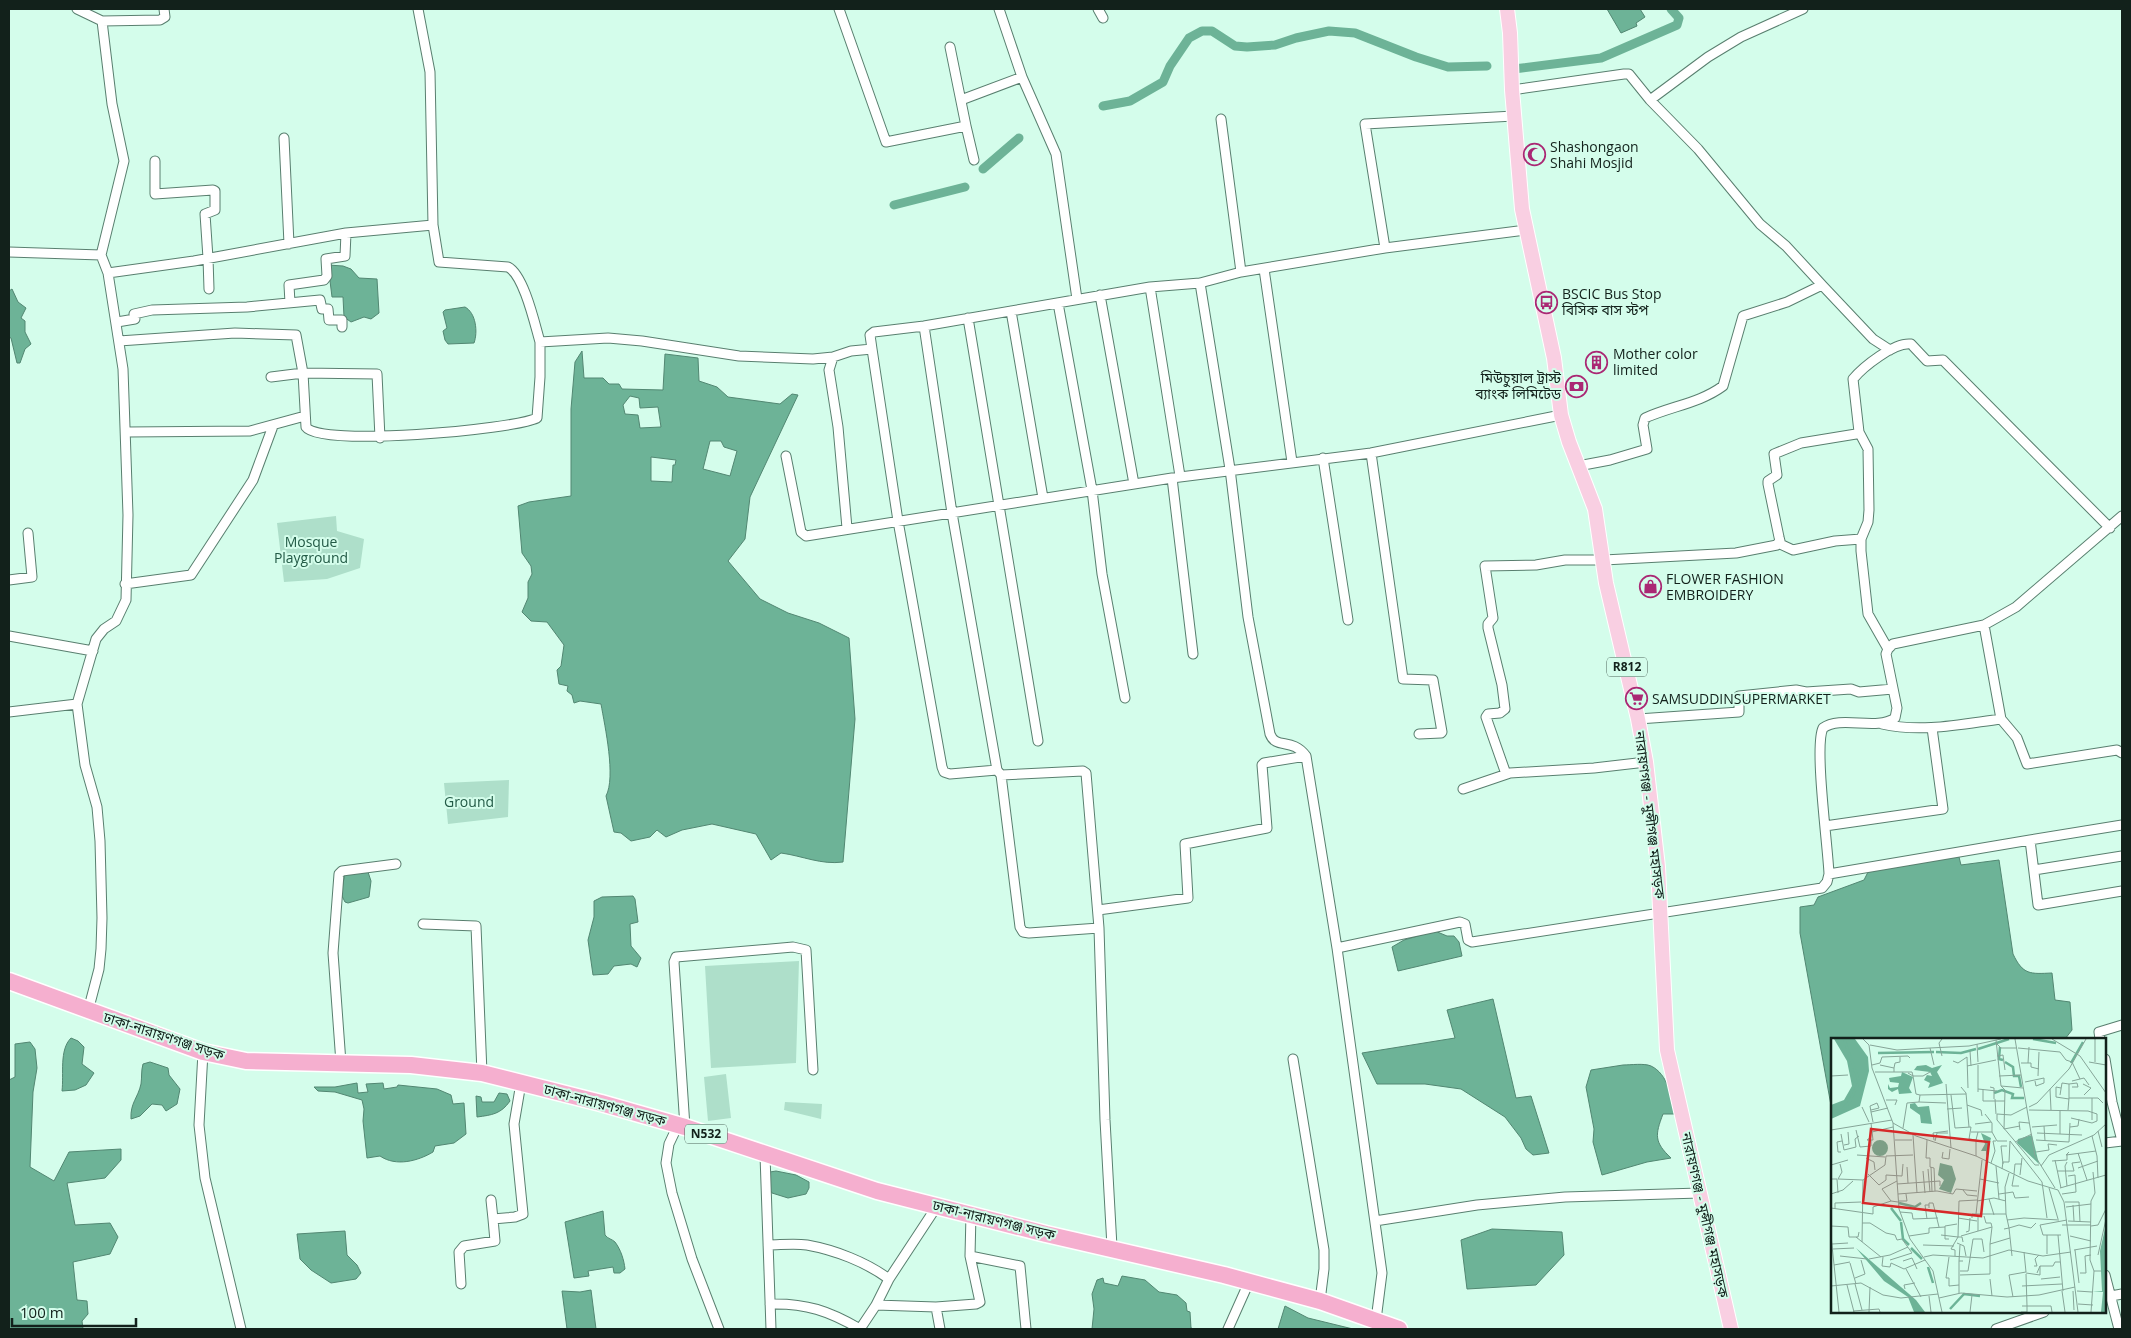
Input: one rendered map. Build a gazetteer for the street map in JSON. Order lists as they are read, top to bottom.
{
  "streets": {
    "highway": ["ঢাকা-নারায়ণগঞ্জ সড়ক", "N532"],
    "main road": ["R812", "নারায়ণগঞ্জ - মুন্সীগঞ্জ মহাসড়ক"]
  },
  "parks": ["Mosque Playground", "Ground"],
  "places": {
    "mosque": ["Shashongaon Shahi Mosjid"],
    "bus stop": ["BSCIC Bus Stop বিসিক বাস স্টপ"],
    "building": ["Mother color limited"],
    "bank": ["মিউচুয়াল ট্রাস্ট ব্যাংক লিমিটেড"],
    "shop": ["FLOWER FASHION EMBROIDERY"],
    "supermarket": ["SAMSUDDINSUPERMARKET"]
  },
  "scale_bar": "100 m"
}
